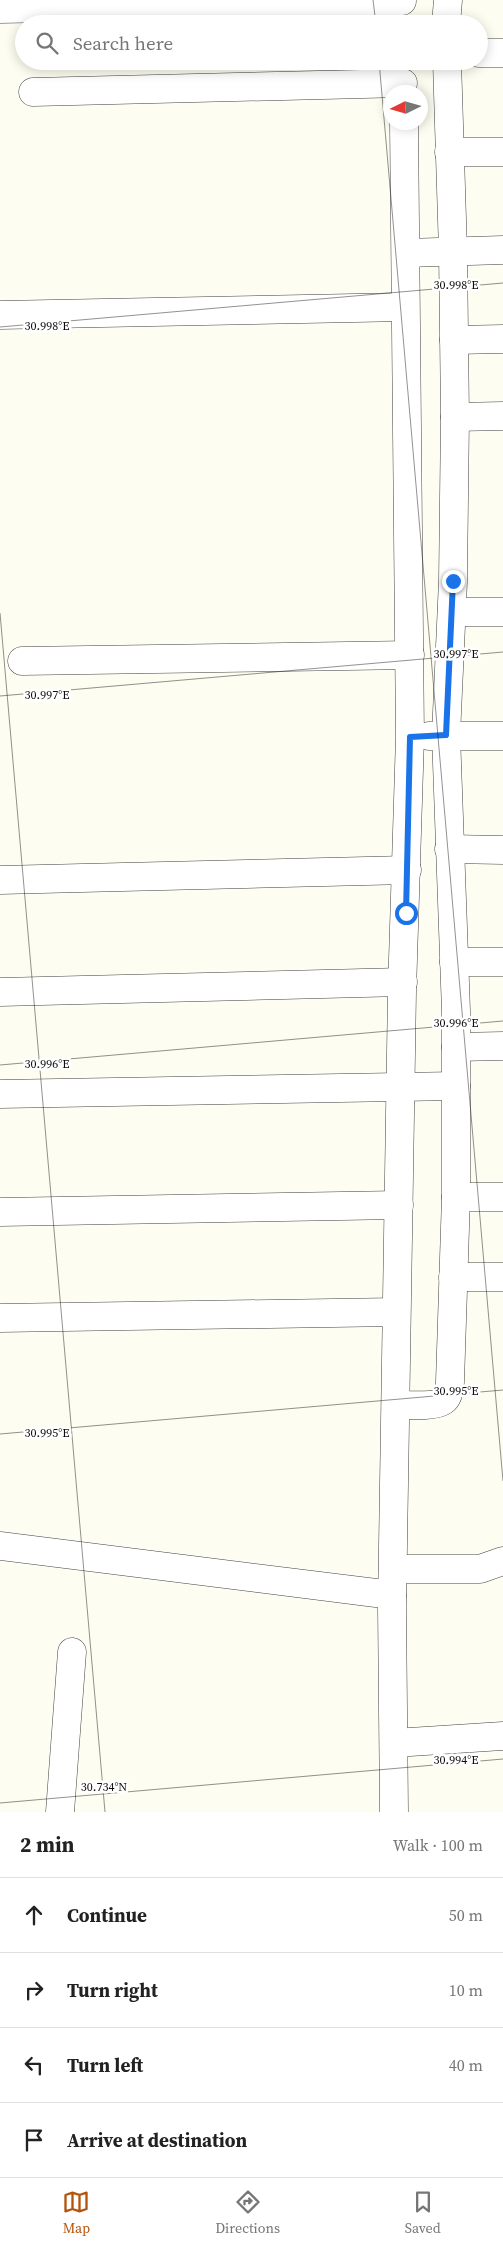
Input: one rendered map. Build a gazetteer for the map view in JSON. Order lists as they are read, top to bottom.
{
  "north": "left",
  "page": {
    "search": "Search here",
    "heading": ["2 min", "Walk · 100 m"],
    "list": [
      ["Continue", "50 m"],
      ["Turn right", "10 m"],
      ["Turn left", "40 m"],
      "Arrive at destination"
    ],
    "nav": ["Map", "Directions", "Saved"]
  },
  "coordinates": [
    "30.998°E",
    "30.997°E",
    "30.996°E",
    "30.995°E",
    "30.994°E",
    "30.734°N"
  ]
}
